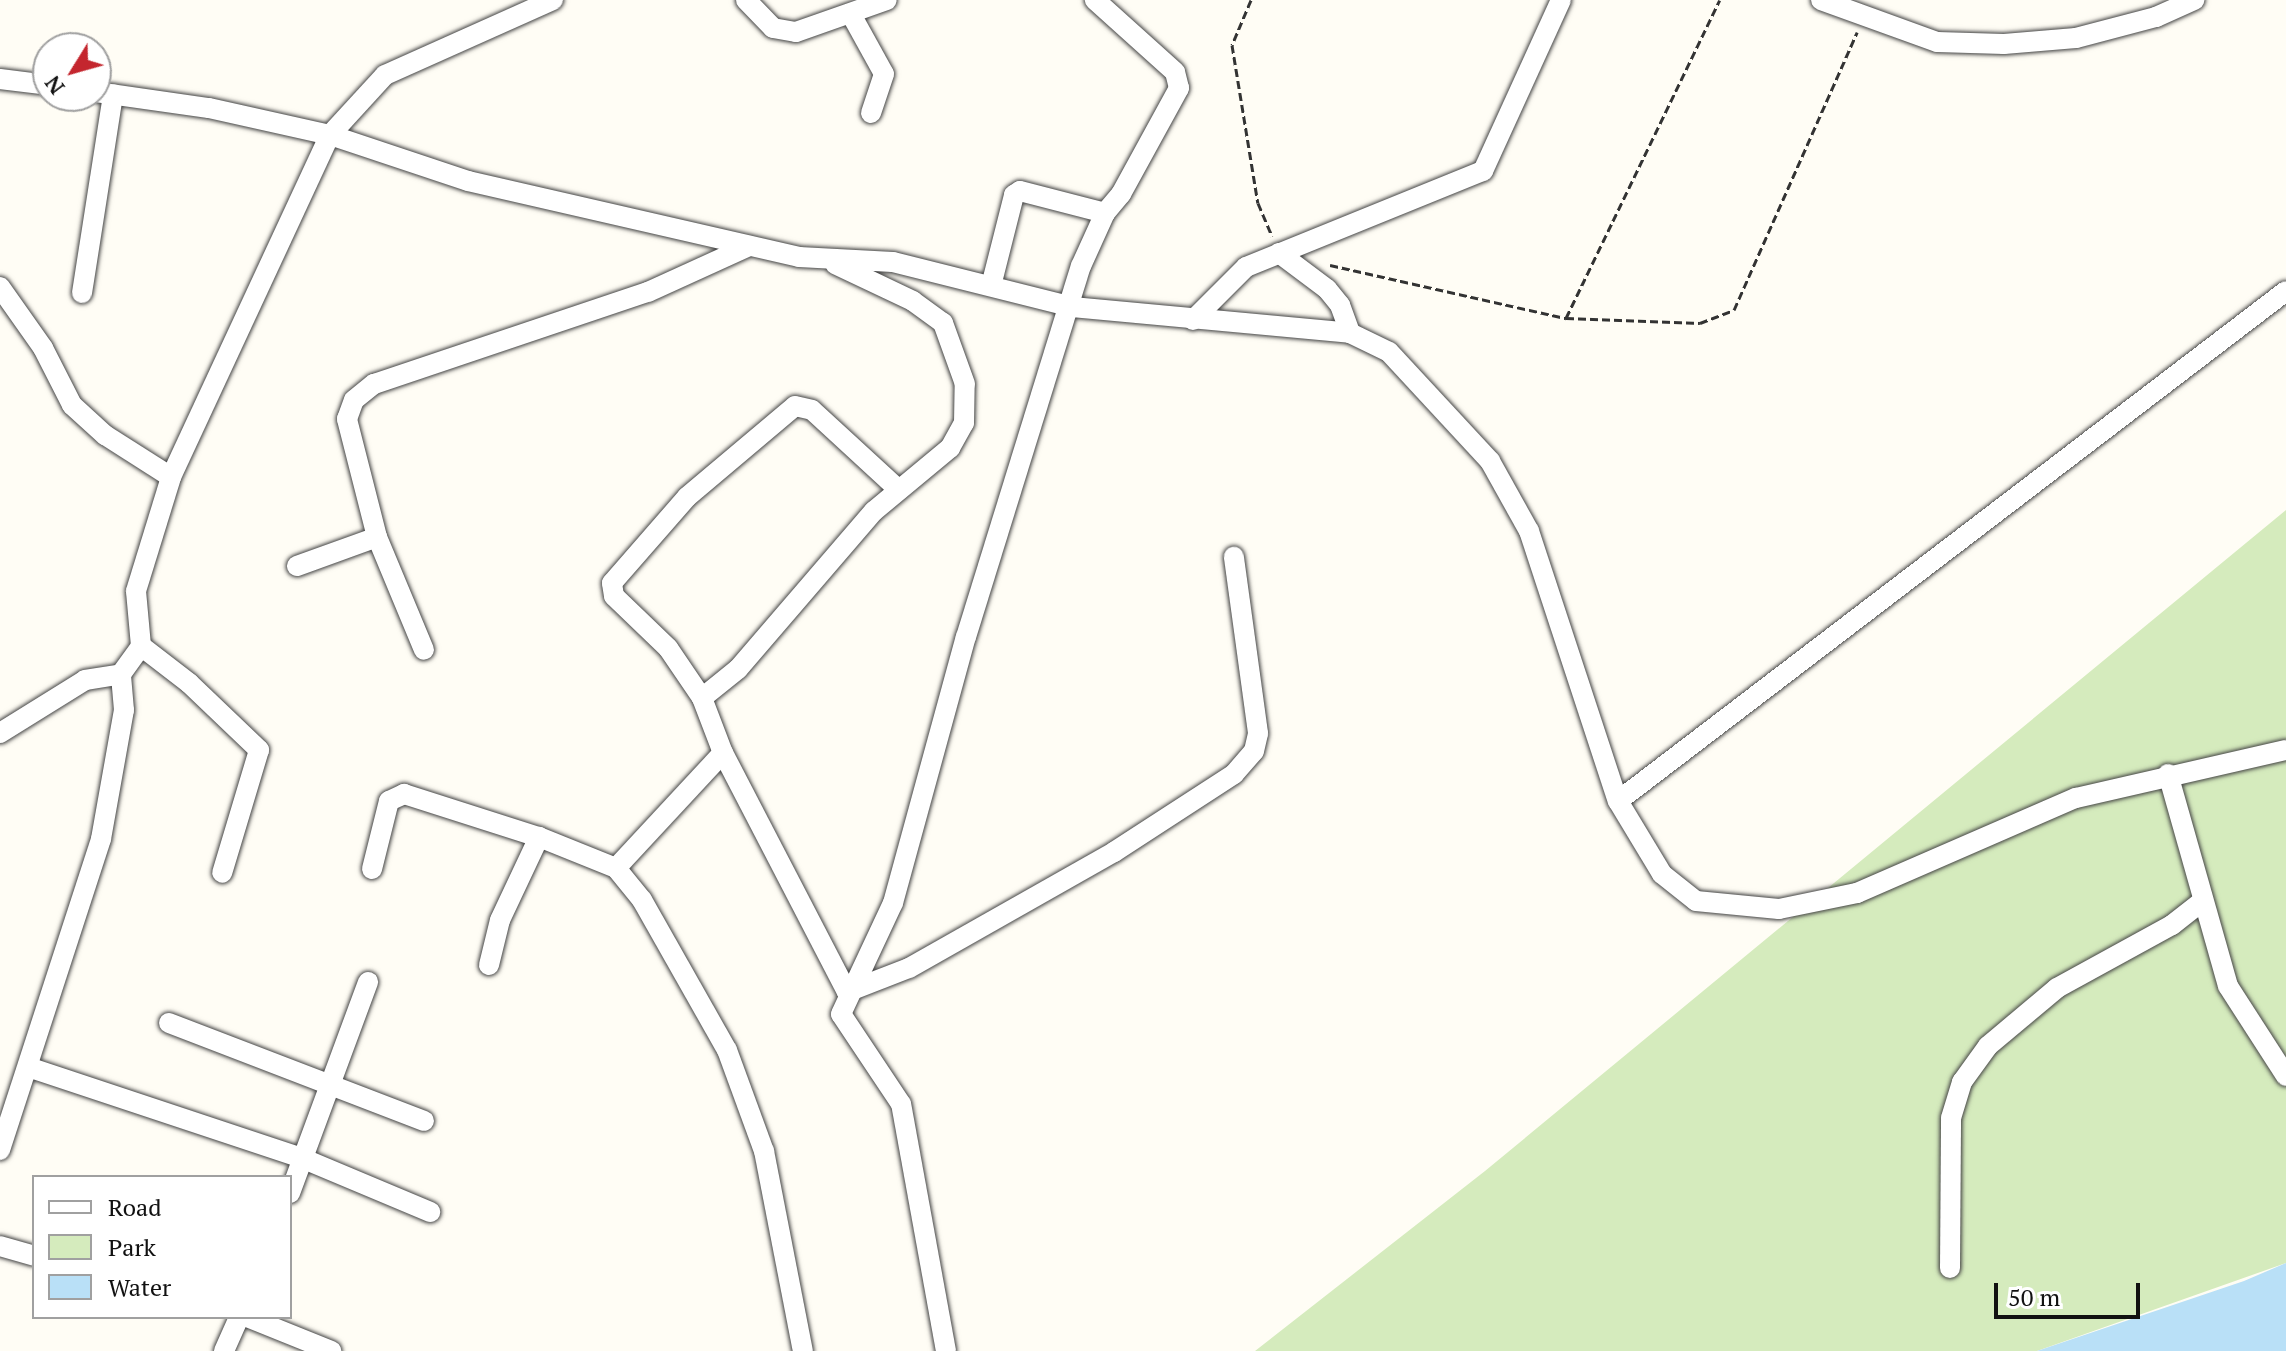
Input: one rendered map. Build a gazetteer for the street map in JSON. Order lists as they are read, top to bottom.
{
  "legend": ["Road", "Park", "Water"],
  "scale_bar": "50 m",
  "north": "bottom left"
}
